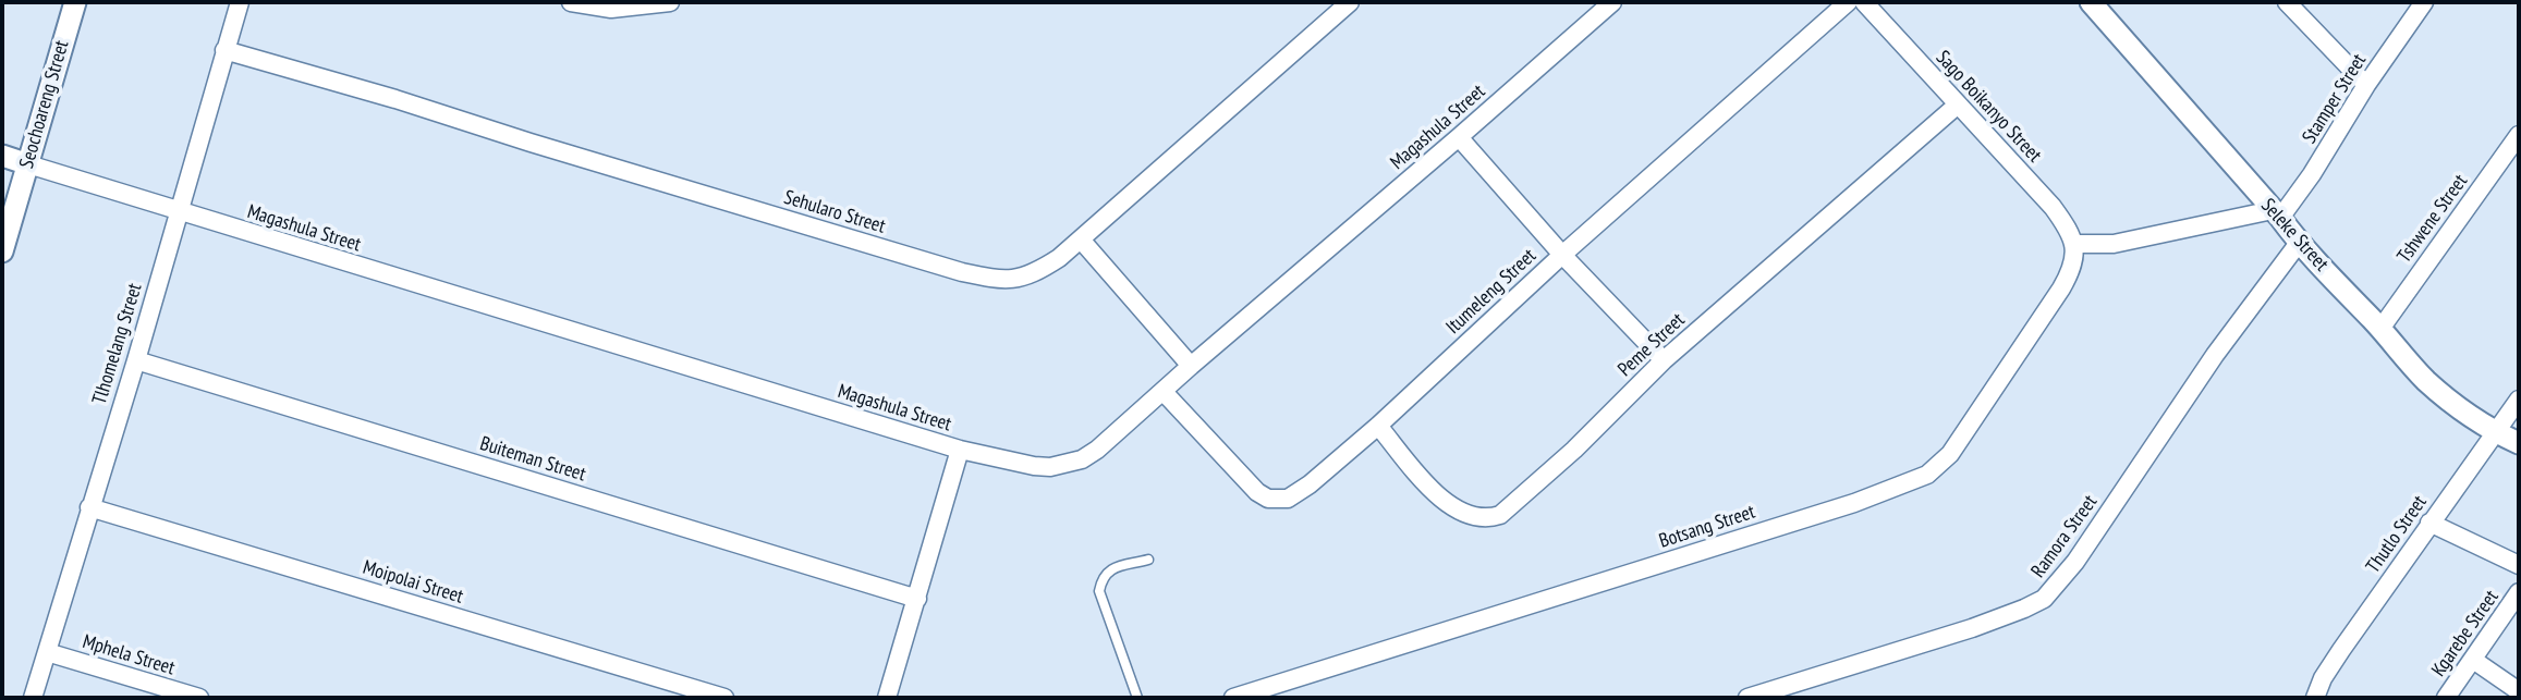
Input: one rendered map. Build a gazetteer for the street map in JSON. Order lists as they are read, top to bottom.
{
  "streets": {
    "street": [
      "Stamper Street",
      "Seochoareng Street",
      "Sago Boikanyo Street",
      "Magashula Street",
      "Sehularo Street",
      "Tshwene Street",
      "Seleke Street",
      "Itumeleng Street",
      "Tlhomelang Street",
      "Peme Street",
      "Buiteman Street",
      "Botsang Street",
      "Thutlo Street",
      "Ramora Street",
      "Moipolai Street",
      "Kgarebe Street",
      "Mphela Street"
    ]
  },
  "crossings": [
    ["Stamper Street", "Seleke Street"],
    ["Seochoareng Street", "Magashula Street"],
    ["Sago Boikanyo Street", "Peme Street"],
    ["Sago Boikanyo Street", "Botsang Street"],
    ["Magashula Street", "Itumeleng Street"],
    ["Magashula Street", "Tlhomelang Street"],
    ["Sehularo Street", "Tlhomelang Street"],
    ["Tshwene Street", "Seleke Street"],
    ["Seleke Street", "Thutlo Street"],
    ["Seleke Street", "Ramora Street"],
    ["Itumeleng Street", "Peme Street"],
    ["Tlhomelang Street", "Buiteman Street"],
    ["Tlhomelang Street", "Moipolai Street"],
    ["Tlhomelang Street", "Mphela Street"]
  ]
}
